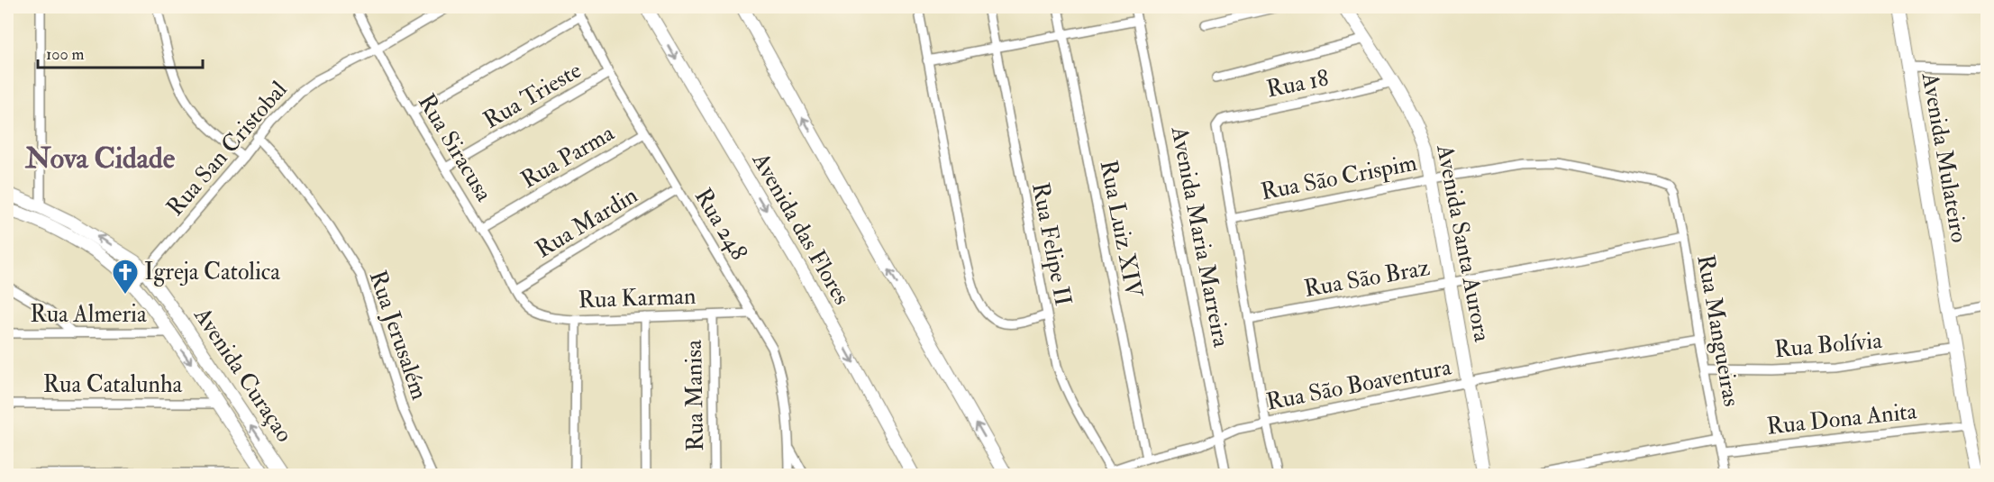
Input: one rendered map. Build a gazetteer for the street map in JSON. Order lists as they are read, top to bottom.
{
  "streets": {
    "main road": [
      "Avenida Mulateiro",
      "Avenida das Flores",
      "Avenida Santa Aurora",
      "Avenida Curaçao"
    ],
    "street": [
      "Rua 18",
      "Rua Trieste",
      "Rua Siracusa",
      "Rua San Cristobal",
      "Rua Parma",
      "Rua São Crispim",
      "Rua Mardin",
      "Rua 248",
      "Rua Luiz XIV",
      "Avenida Maria Marreira",
      "Rua Felipe II",
      "Rua São Braz",
      "Rua Karman",
      "Rua Almeria",
      "Rua Mangueiras",
      "Rua Jerusalém",
      "Rua Bolívia",
      "Rua Catalunha",
      "Rua São Boaventura",
      "Rua Manisa",
      "Rua Dona Anita"
    ]
  },
  "crossings": [
    ["Rua 18", "Rua São Crispim"],
    ["Rua 18", "Avenida Santa Aurora"],
    ["Rua Trieste", "Rua Siracusa"],
    ["Rua Trieste", "Rua 248"],
    ["Rua Siracusa", "Rua San Cristobal"],
    ["Rua Siracusa", "Rua Parma"],
    ["Rua Siracusa", "Rua Mardin"],
    ["Rua Siracusa", "Rua Karman"],
    ["Rua San Cristobal", "Rua Jerusalém"],
    ["Rua San Cristobal", "Avenida Curaçao"],
    ["Rua Parma", "Rua 248"],
    ["Avenida Mulateiro", "Rua Bolívia"],
    ["Avenida Mulateiro", "Rua Dona Anita"],
    ["Rua São Crispim", "Avenida Santa Aurora"],
    ["Rua São Crispim", "Rua Mangueiras"],
    ["Rua Mardin", "Rua 248"],
    ["Rua 248", "Rua Karman"],
    ["Rua Luiz XIV", "Rua São Boaventura"],
    ["Avenida Maria Marreira", "Rua São Boaventura"],
    ["Avenida Santa Aurora", "Rua São Braz"],
    ["Avenida Santa Aurora", "Rua São Boaventura"],
    ["Rua Felipe II", "Rua São Boaventura"],
    ["Rua São Braz", "Rua Mangueiras"],
    ["Rua Karman", "Rua Manisa"],
    ["Rua Almeria", "Avenida Curaçao"],
    ["Rua Mangueiras", "Rua Bolívia"],
    ["Rua Mangueiras", "Rua São Boaventura"],
    ["Rua Mangueiras", "Rua Dona Anita"],
    ["Avenida Curaçao", "Rua Catalunha"]
  ],
  "districts": ["Nova Cidade"],
  "places": {
    "church": ["Igreja Catolica"]
  },
  "scale_bar": "100 m"
}
